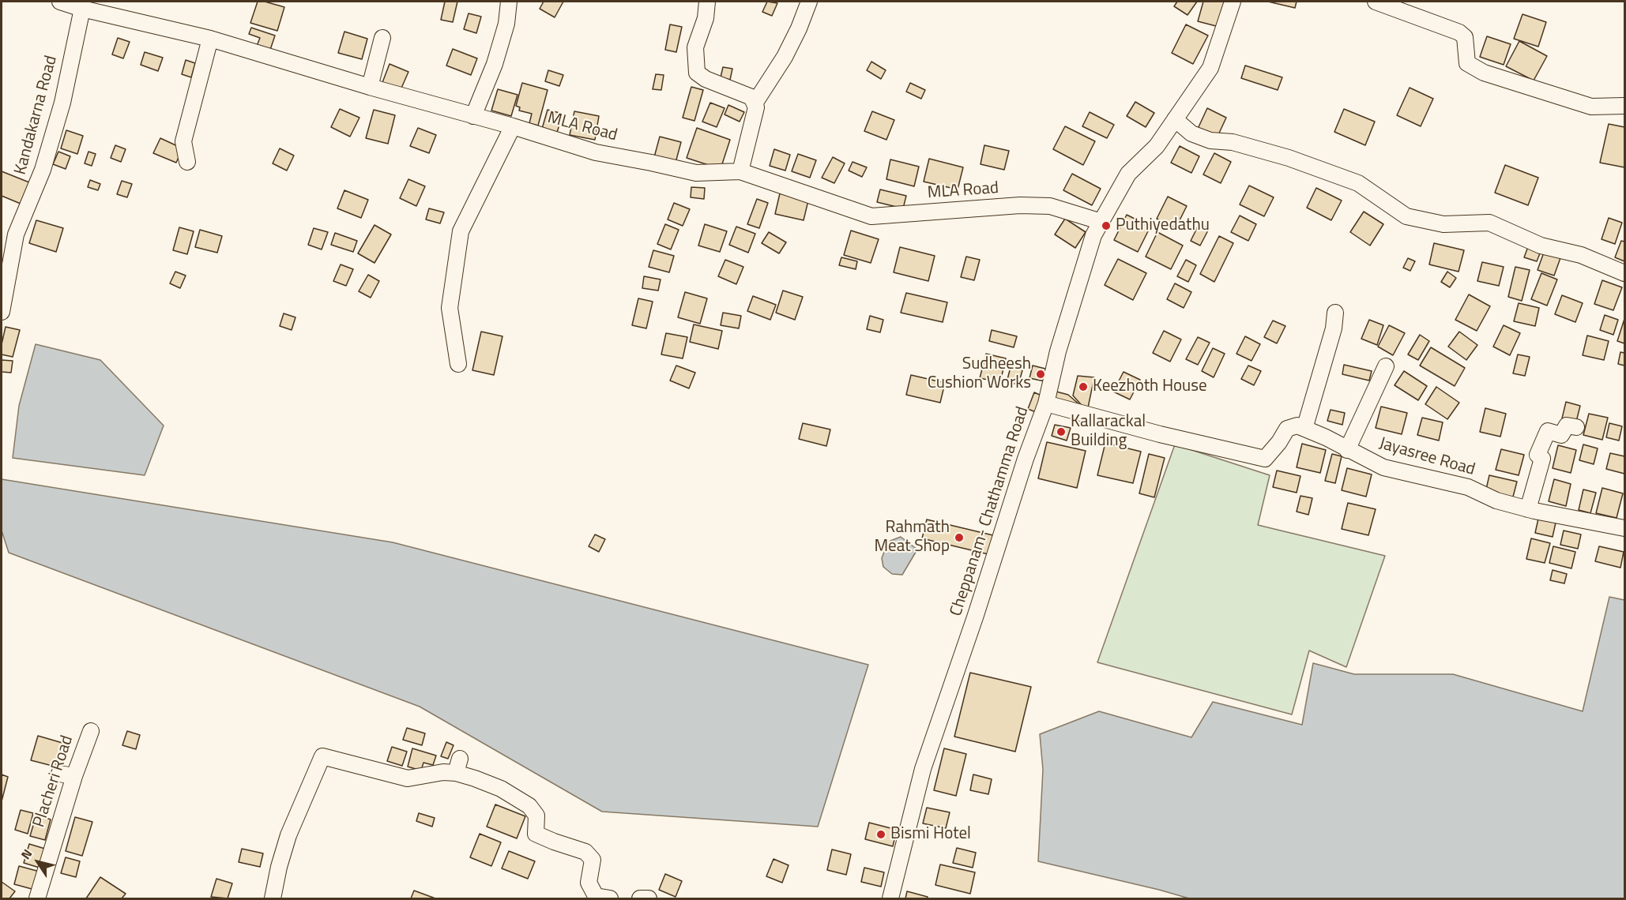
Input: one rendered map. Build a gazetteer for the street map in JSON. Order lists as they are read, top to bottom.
{
  "streets": {
    "street": [
      "Kandakarna Road",
      "MLA Road",
      "Jayasree Road",
      "Cheppanam- Chathamma Road",
      "Placheri Road"
    ]
  },
  "crossings": [
    ["Kandakarna Road", "MLA Road"],
    ["MLA Road", "Cheppanam- Chathamma Road"]
  ],
  "places": [
    "Puthiyedathu",
    "Sudheesh Cushion Works",
    "Keezhoth House",
    "Kallarackal Building",
    "Rahmath Meat Shop",
    "Bismi Hotel"
  ],
  "north": "top left"
}
